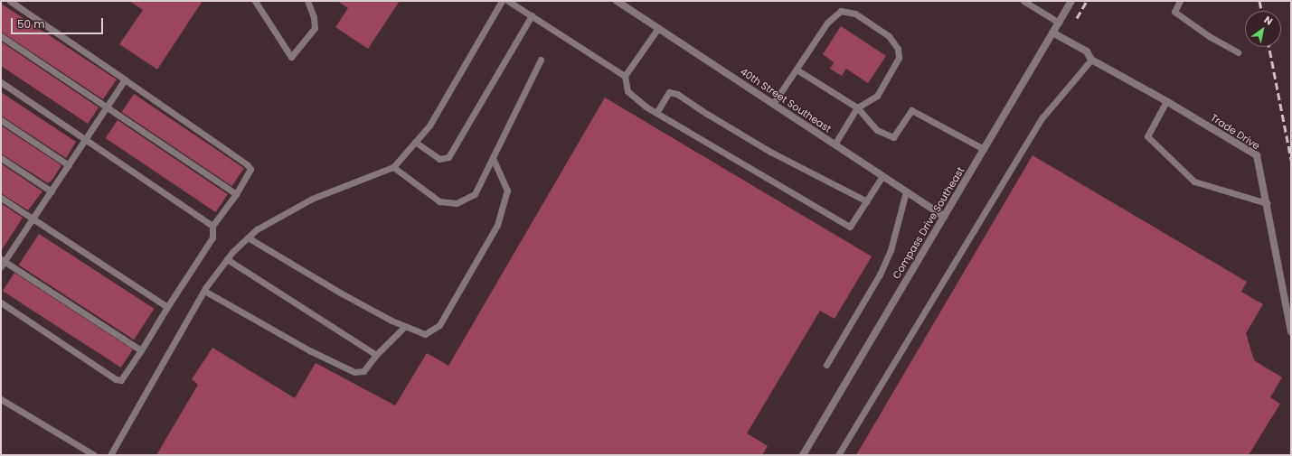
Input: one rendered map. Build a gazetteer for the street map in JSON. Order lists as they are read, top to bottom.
{
  "streets": {
    "street": ["40th Street Southeast", "Trade Drive", "Compass Drive Southeast"]
  },
  "crossings": [
    ["40th Street Southeast", "Compass Drive Southeast"],
    ["Trade Drive", "Compass Drive Southeast"]
  ],
  "scale_bar": "50 m",
  "north": "top right"
}
